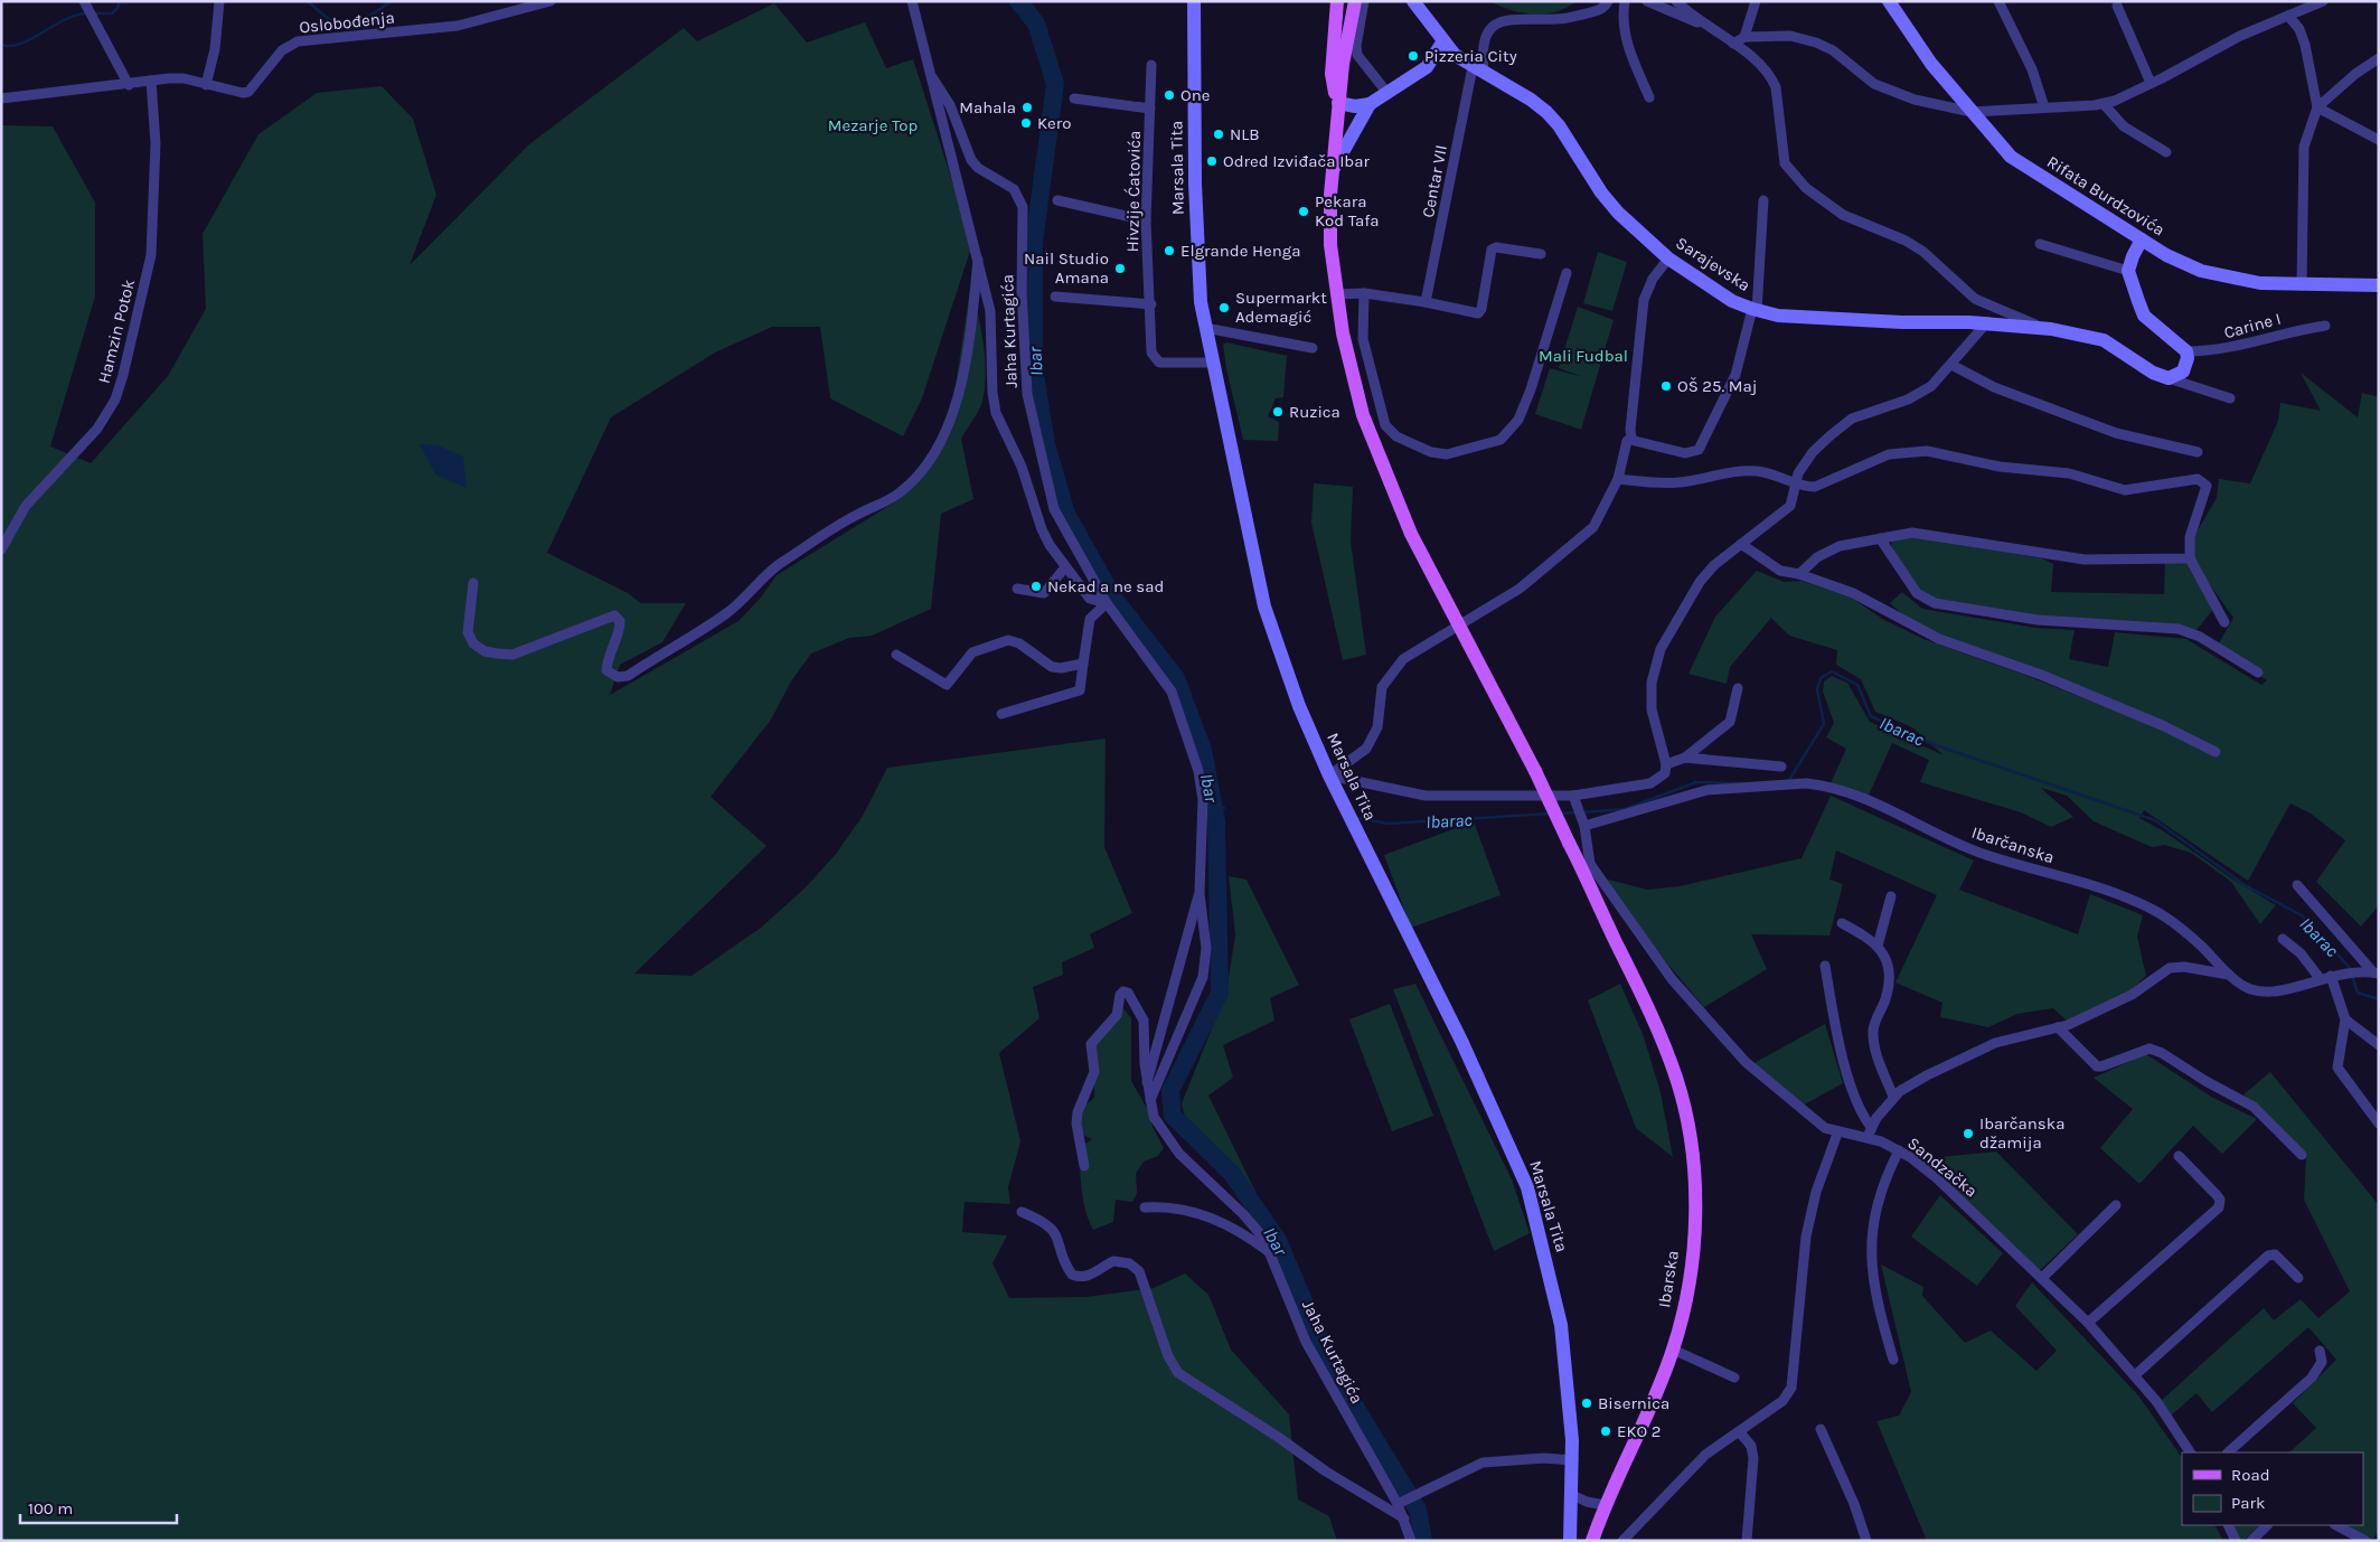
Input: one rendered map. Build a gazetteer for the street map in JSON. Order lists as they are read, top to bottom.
{
  "streets": {
    "main road": ["Ibarska"],
    "street": [
      "Oslobođenja",
      "Marsala Tita",
      "Centar VII",
      "Hivzije Ćatovića",
      "Rifata Burdzovića",
      "Sarajevska",
      "Carine I",
      "Hamzin Potok",
      "Jaha Kurtagića",
      "Ibarčanska",
      "Sandzačka"
    ]
  },
  "crossings": [
    ["Oslobođenja", "Hamzin Potok"],
    ["Marsala Tita", "Hivzije Ćatovića"],
    ["Centar VII", "Sarajevska"],
    ["Sandzačka", "Ibarska"]
  ],
  "water": ["Ibar", "Ibarac"],
  "parks": ["Mezarje Top", "Mali Fudbal"],
  "places": [
    "Pizzeria City",
    "One",
    "Mahala",
    "Kero",
    "NLB",
    "Odred Izviđača Ibar",
    "Pekara Kod Tafa",
    "Elgrande Henga",
    "Nail Studio Amana",
    "Supermarkt Ademagić",
    "OŠ 25. Maj",
    "Ruzica",
    "Nekad a ne sad",
    "Ibarčanska džamija",
    "Bisernica",
    "EKO 2"
  ],
  "legend": ["Road", "Park"],
  "scale_bar": "100 m"
}
